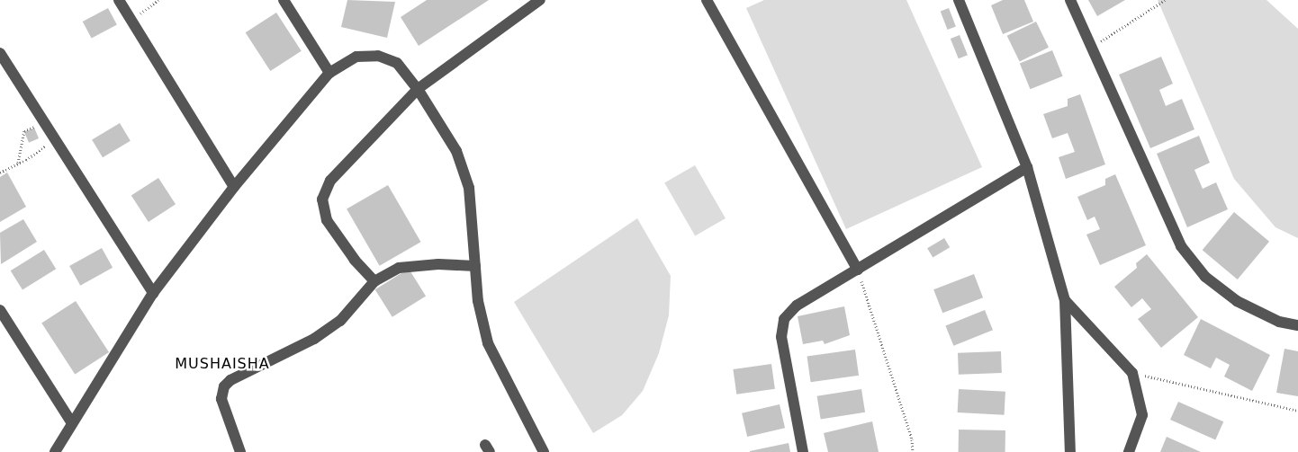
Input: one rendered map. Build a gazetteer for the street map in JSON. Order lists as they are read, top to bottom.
{
  "districts": ["MUSHAISHA"]
}
